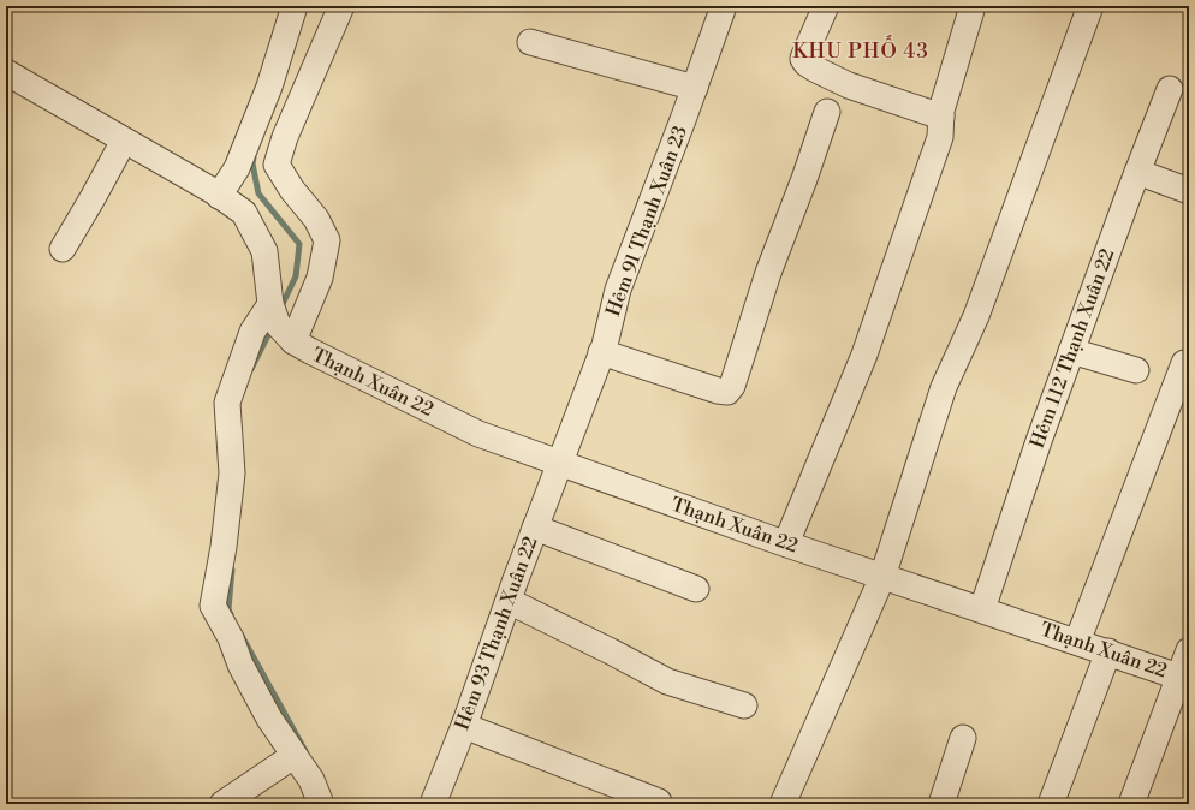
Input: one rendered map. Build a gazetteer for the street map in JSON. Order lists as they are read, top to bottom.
{
  "streets": {
    "street": [
      "Hẻm 91 Thạnh Xuân 23",
      "Hẻm 112 Thạnh Xuân 22",
      "Thạnh Xuân 22",
      "Hẻm 93 Thạnh Xuân 22"
    ]
  },
  "crossings": [
    ["Hẻm 91 Thạnh Xuân 23", "Thạnh Xuân 22"],
    ["Hẻm 91 Thạnh Xuân 23", "Hẻm 93 Thạnh Xuân 22"],
    ["Hẻm 112 Thạnh Xuân 22", "Thạnh Xuân 22"],
    ["Thạnh Xuân 22", "Hẻm 93 Thạnh Xuân 22"]
  ],
  "districts": ["KHU PHỐ 43"]
}
